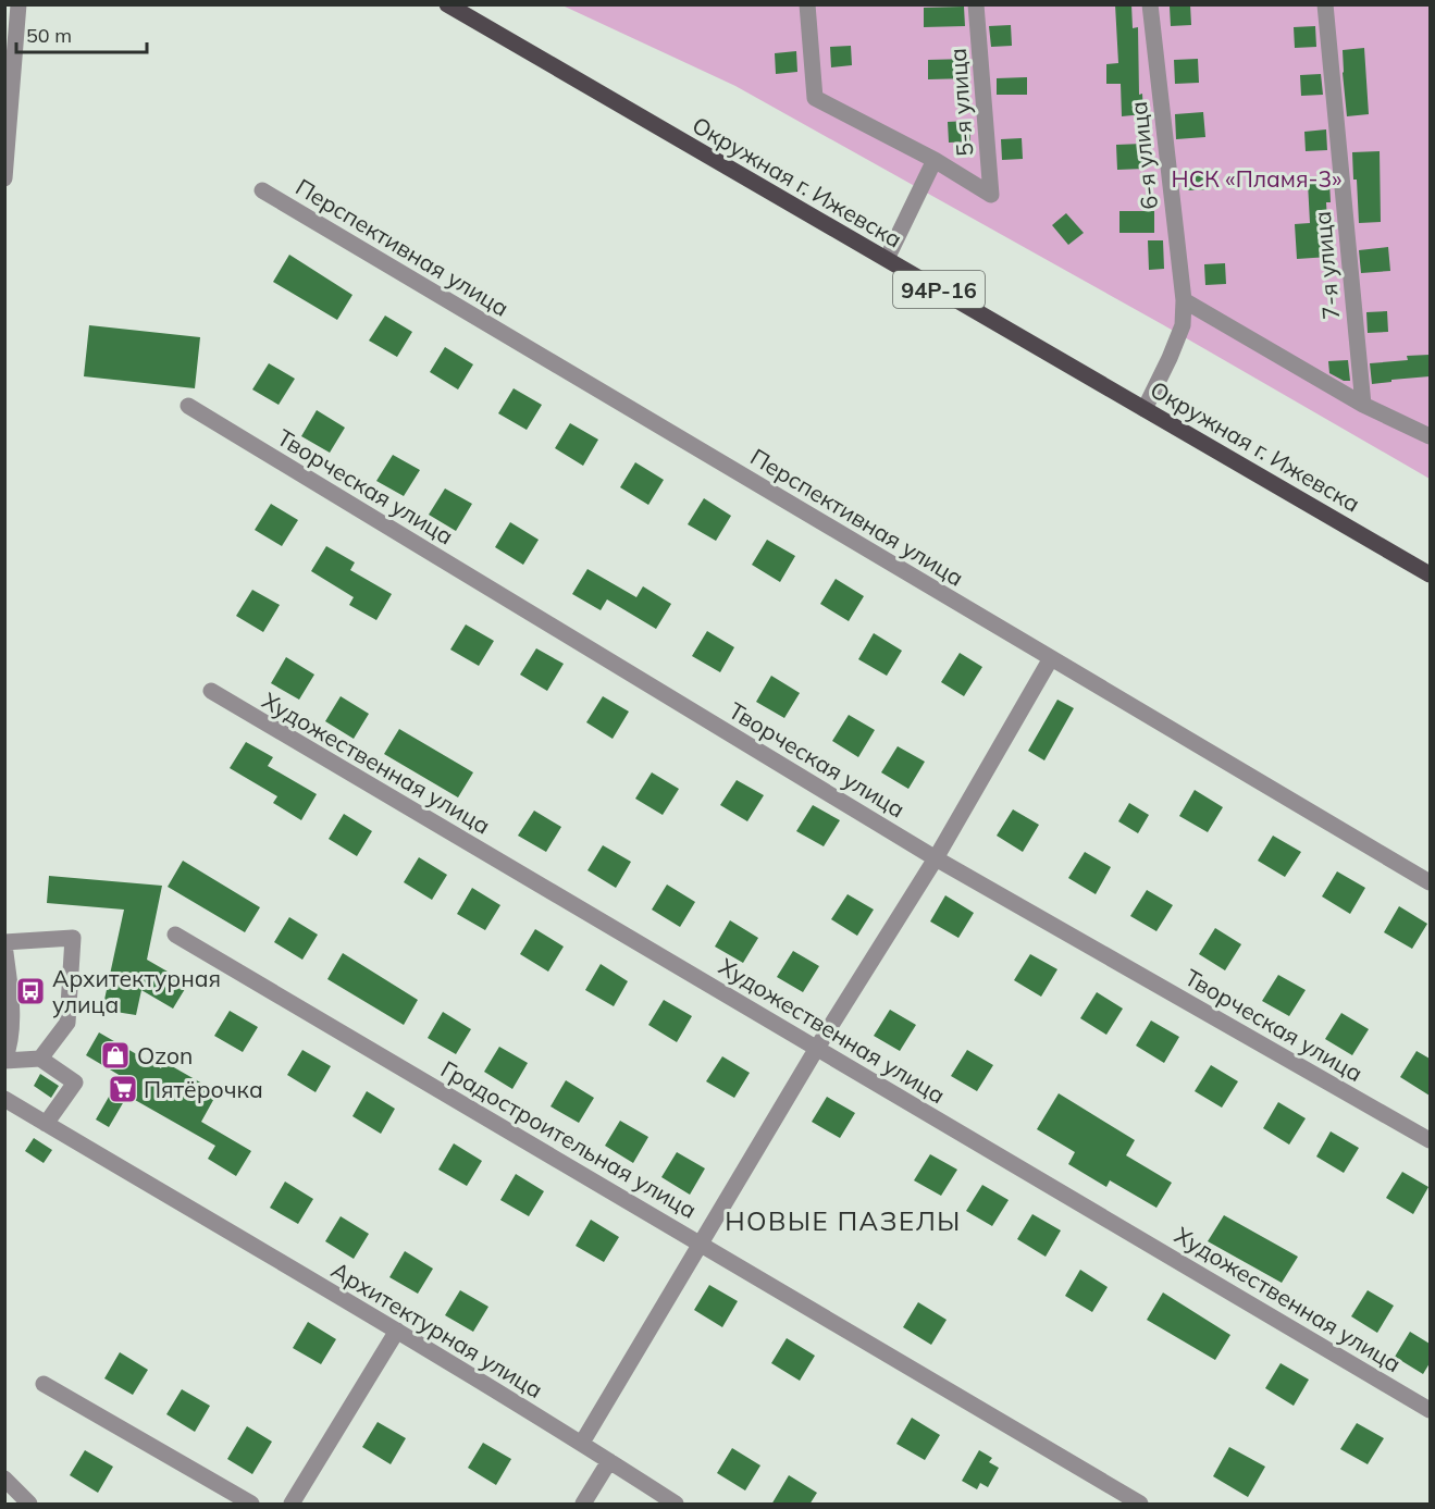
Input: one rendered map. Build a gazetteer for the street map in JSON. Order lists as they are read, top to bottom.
{
  "streets": {
    "main road": ["Окружная г. Ижевска", "94Р-16"],
    "street": [
      "5-я улица",
      "6-я улица",
      "Перспективная улица",
      "7-я улица",
      "Творческая улица",
      "Художественная улица",
      "Градостроительная улица",
      "Архитектурная улица"
    ]
  },
  "crossings": [
    ["6-я улица", "Окружная г. Ижевска"]
  ],
  "districts": ["НОВЫЕ ПАЗЕЛЫ"],
  "parks": ["НСК «Пламя-3»"],
  "places": {
    "bus stop": ["Архитектурная улица"],
    "shop": ["Ozon"],
    "supermarket": ["Пятёрочка"]
  },
  "scale_bar": "50 m"
}
